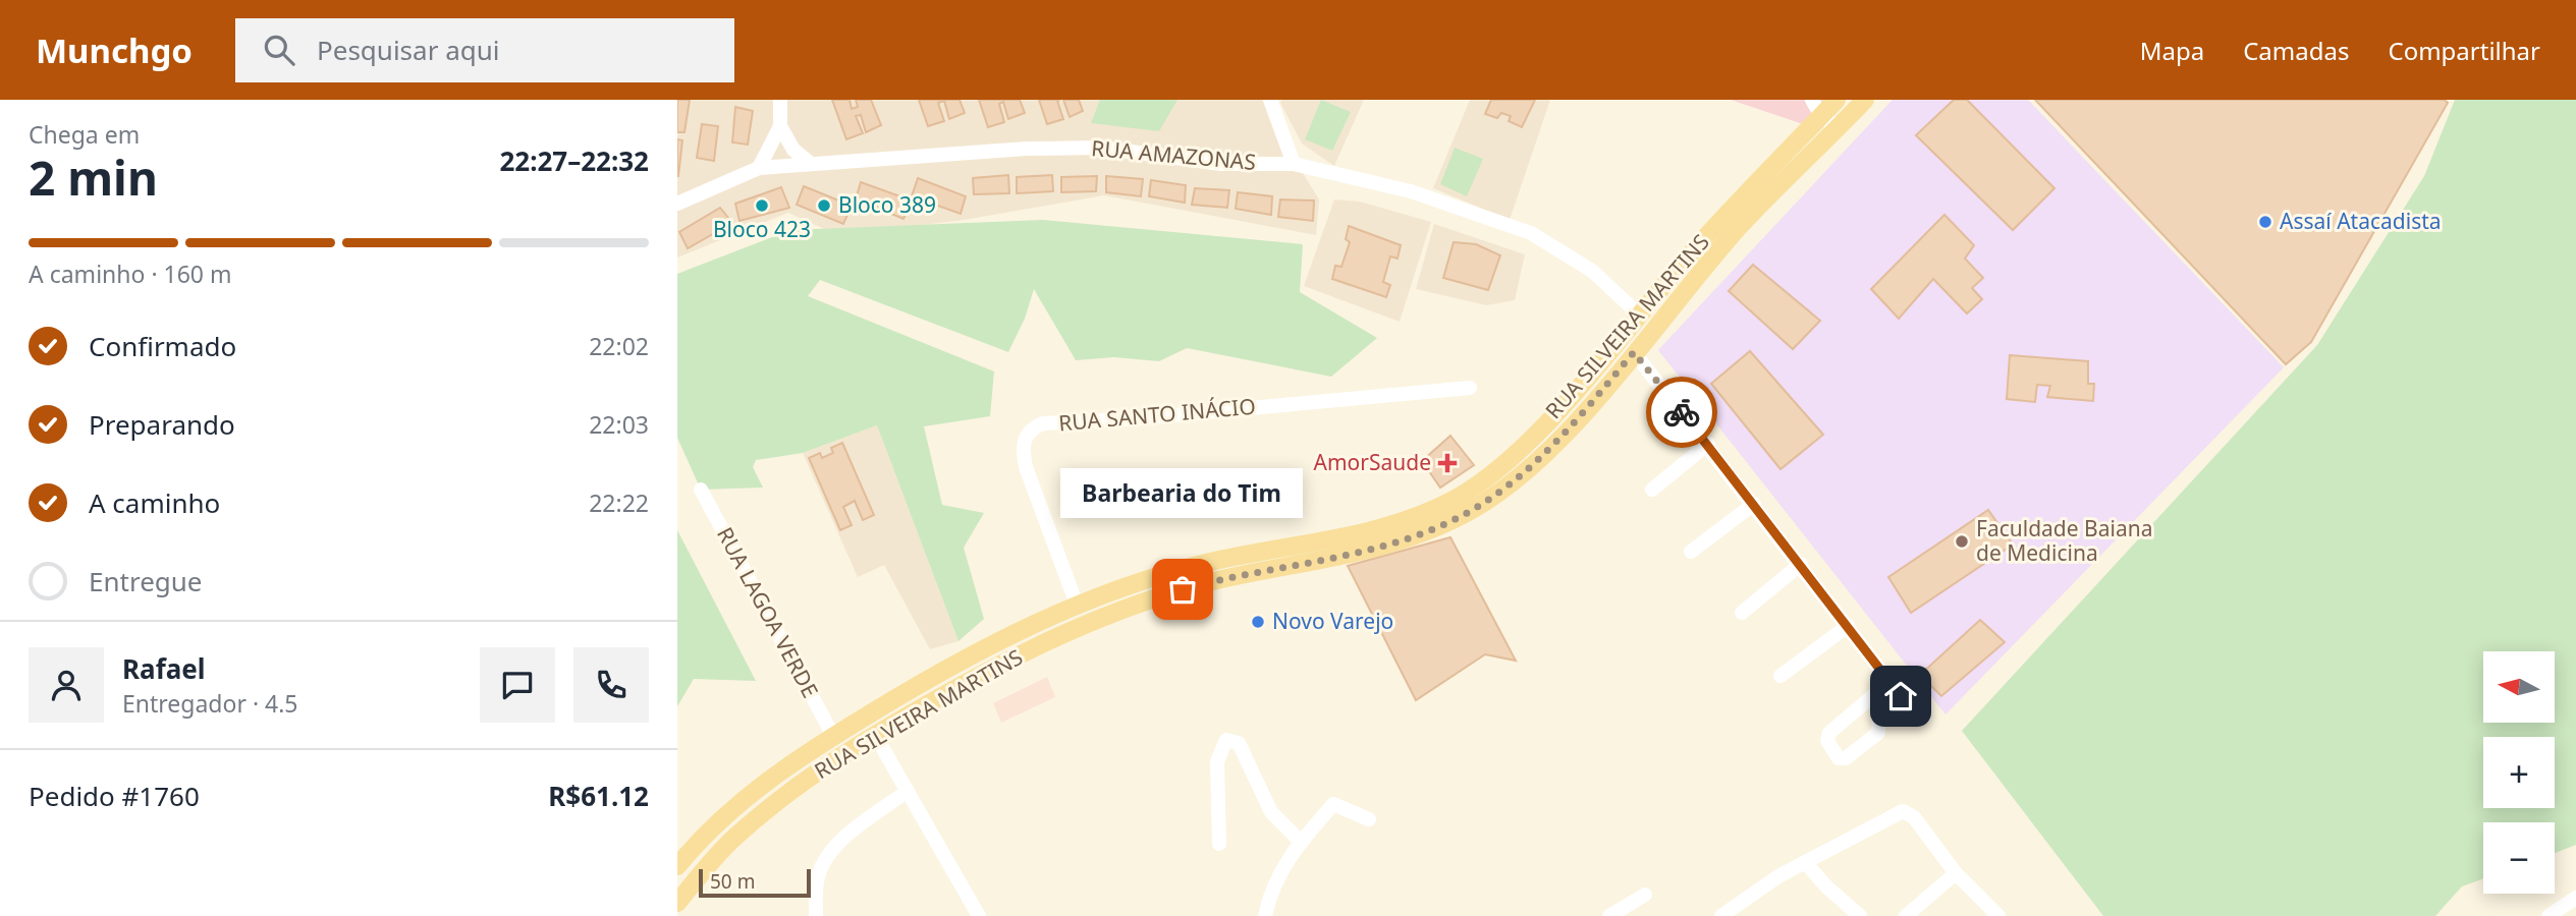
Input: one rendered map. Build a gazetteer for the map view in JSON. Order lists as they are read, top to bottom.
{
  "streets": {
    "main road": ["RUA SILVEIRA MARTINS"],
    "street": ["RUA AMAZONAS", "RUA SANTO INÁCIO", "RUA LAGOA VERDE"]
  },
  "crossings": [
    ["RUA AMAZONAS", "RUA SILVEIRA MARTINS"],
    ["RUA SILVEIRA MARTINS", "RUA SANTO INÁCIO"],
    ["RUA SILVEIRA MARTINS", "RUA LAGOA VERDE"]
  ],
  "places": {
    "other": [
      "Bloco 423",
      "Bloco 389",
      "Assaí Atacadista",
      "Faculdade Baiana de Medicina",
      "Barbearia do Tim",
      "Novo Varejo"
    ],
    "health": ["AmorSaude"]
  },
  "scale_bar": "50 m",
  "north": "left",
  "page": {
    "header": "Munchgo",
    "search": "Pesquisar aqui",
    "nav": ["Mapa", "Camadas", "Compartilhar"],
    "heading": ["2 min", "Chega em", "22:27–22:32"],
    "panel": [
      "Rafael",
      "Entregador · 4.5",
      "Pedido #1760",
      "R$61.12"
    ],
    "bar": "A caminho · 160 m",
    "list": [
      ["Confirmado", "22:02"],
      ["Preparando", "22:03"],
      ["A caminho", "22:22"],
      "Entregue"
    ],
    "bubble": "Barbearia do Tim",
    "map_buttons": ["+", "−"],
    "scale": "50 m"
  }
}
